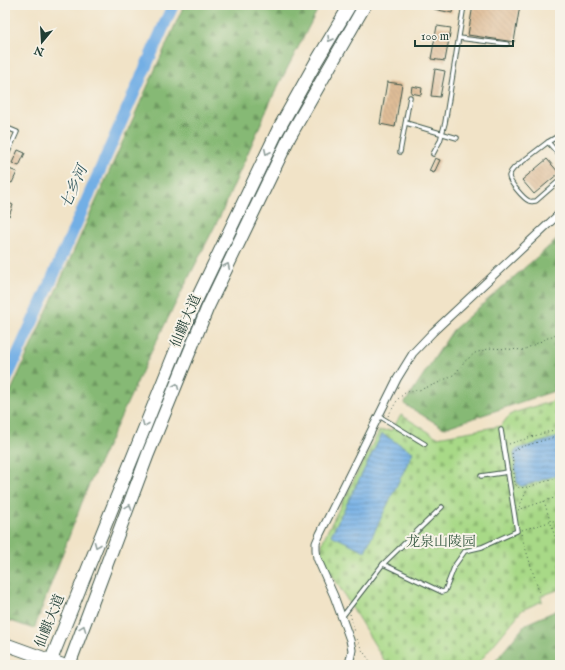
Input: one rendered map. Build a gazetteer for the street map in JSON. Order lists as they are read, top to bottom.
{
  "streets": {
    "main road": ["仙麒大道"]
  },
  "water": ["七乡河"],
  "parks": ["龙泉山陵园"],
  "scale_bar": "100 m",
  "north": "bottom"
}
